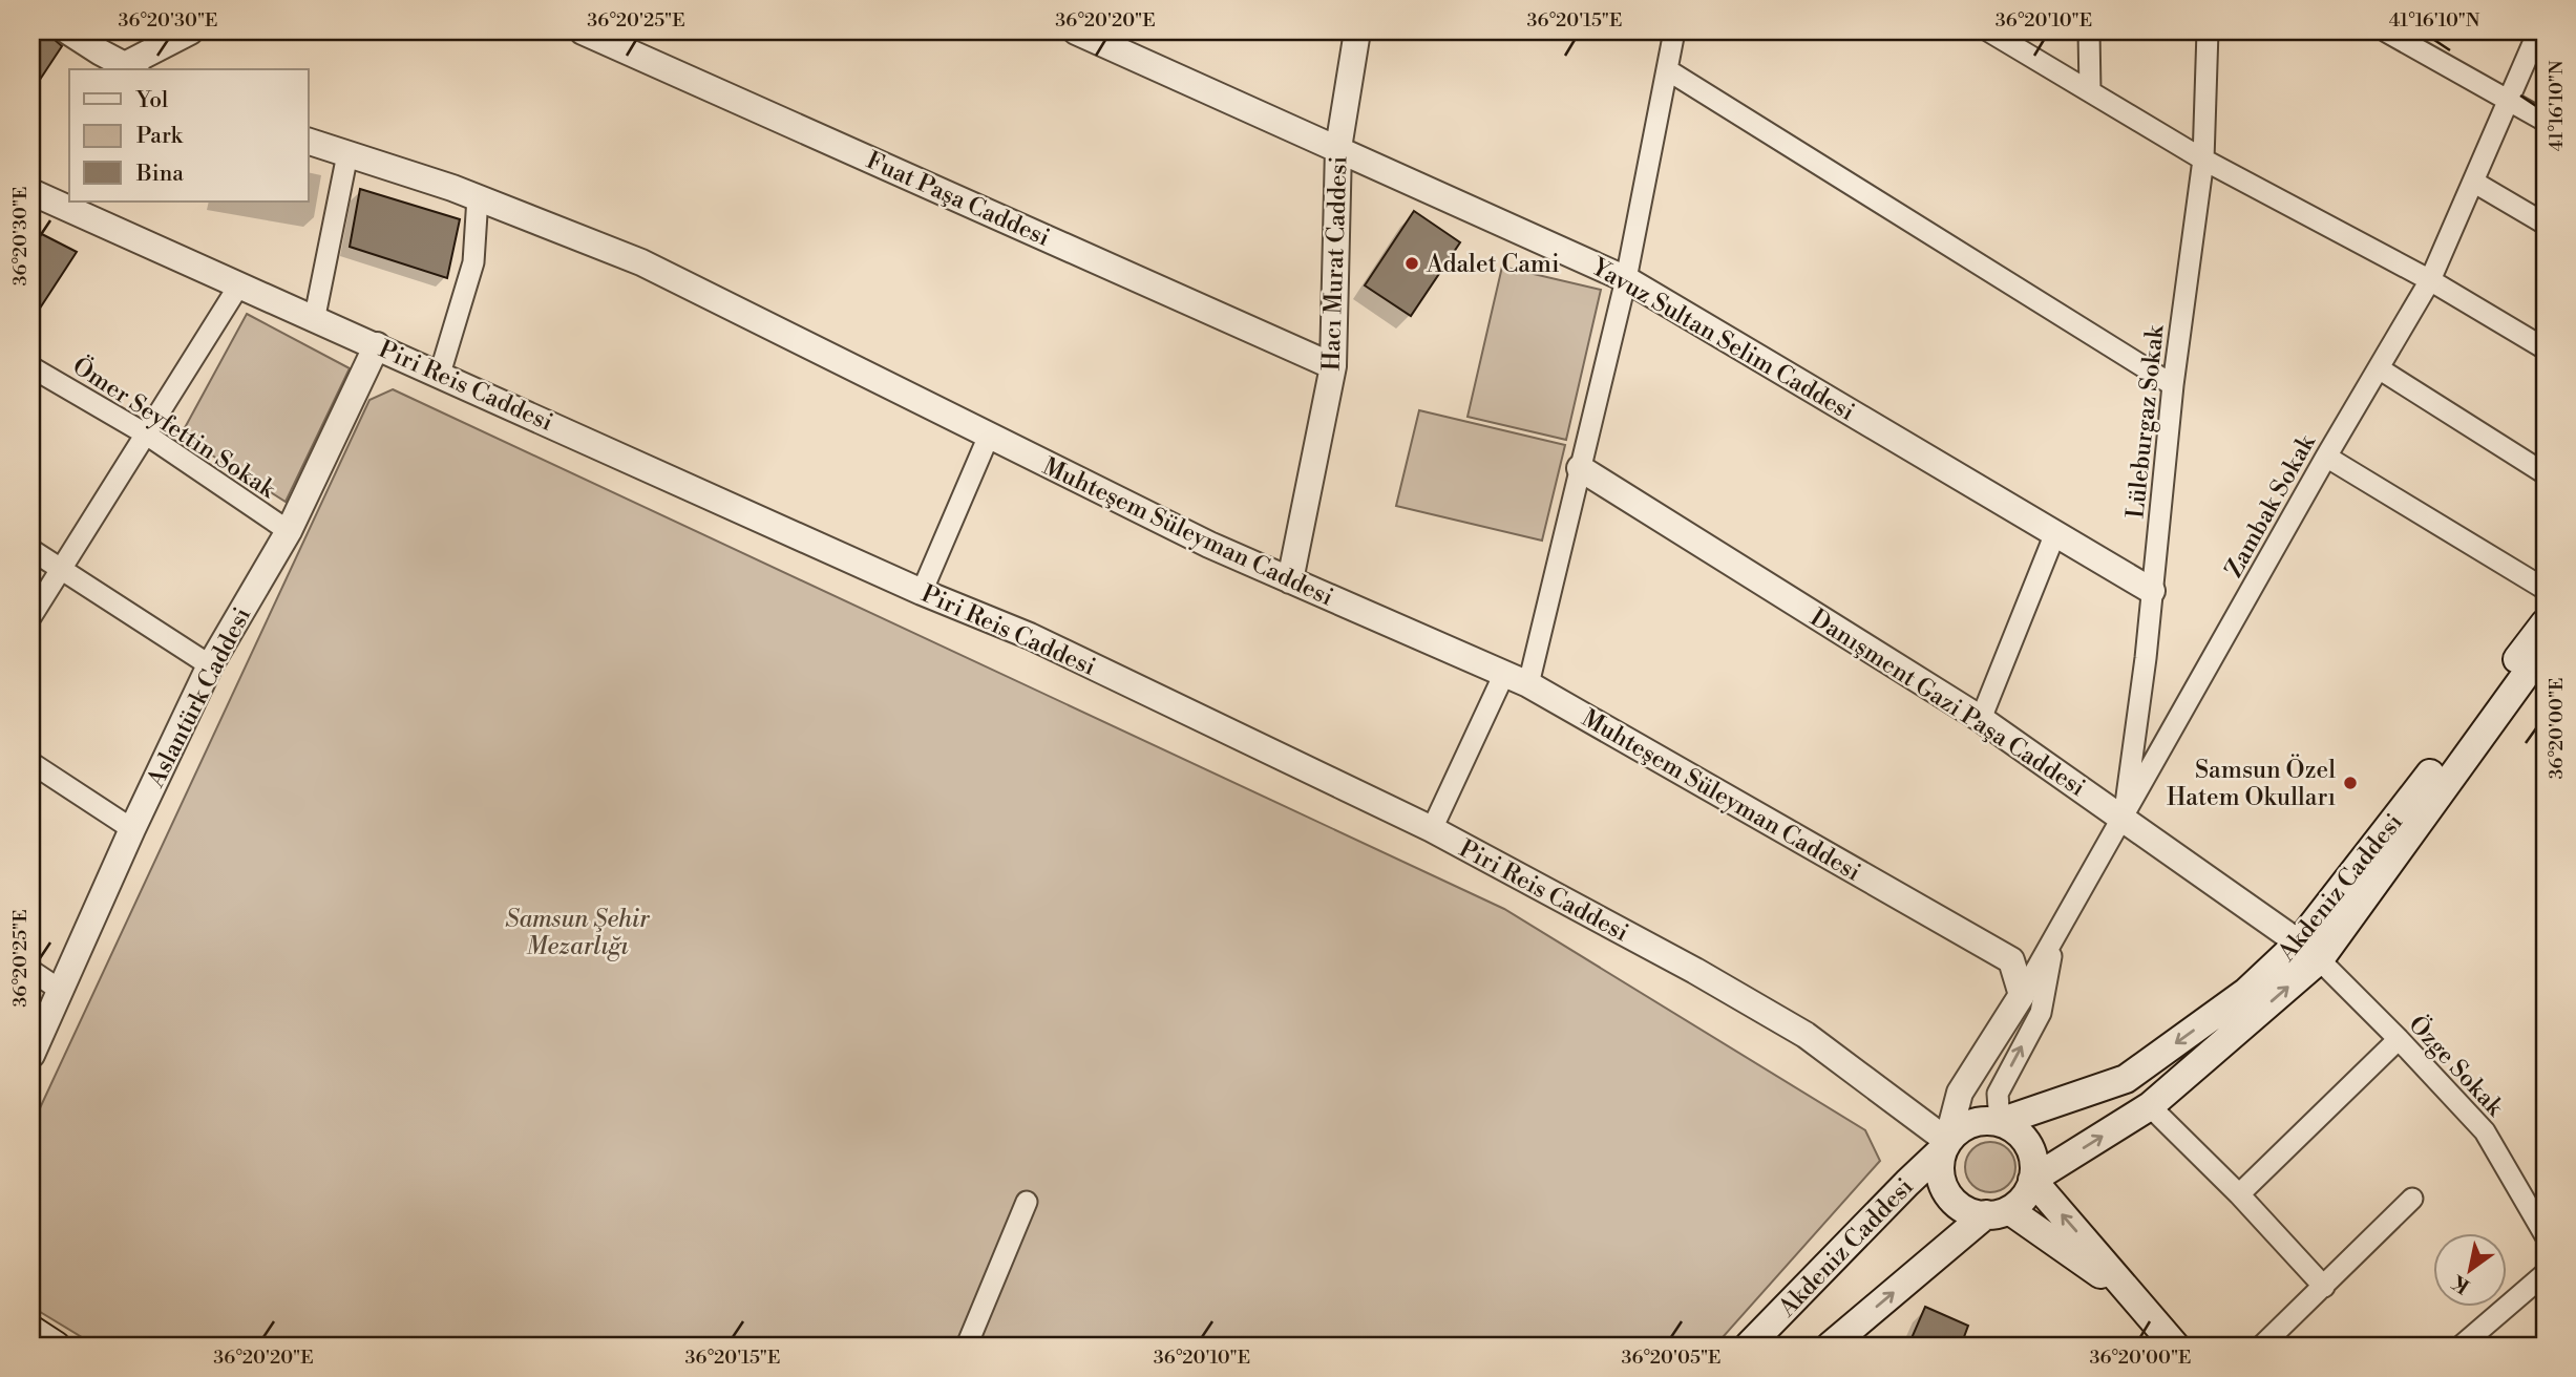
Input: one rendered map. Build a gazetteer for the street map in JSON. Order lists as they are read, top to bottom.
{
  "streets": {
    "main road": ["Akdeniz Caddesi"],
    "street": [
      "Fuat Paşa Caddesi",
      "Hacı Murat Caddesi",
      "Yavuz Sultan Selim Caddesi",
      "Piri Reis Caddesi",
      "Lüleburgaz Sokak",
      "Ömer Seyfettin Sokak",
      "Zambak Sokak",
      "Muhteşem Süleyman Caddesi",
      "Aslantürk Caddesi",
      "Danışment Gazi Paşa Caddesi",
      "Özge Sokak"
    ]
  },
  "crossings": [
    ["Fuat Paşa Caddesi", "Hacı Murat Caddesi"],
    ["Hacı Murat Caddesi", "Yavuz Sultan Selim Caddesi"],
    ["Hacı Murat Caddesi", "Muhteşem Süleyman Caddesi"],
    ["Yavuz Sultan Selim Caddesi", "Lüleburgaz Sokak"],
    ["Piri Reis Caddesi", "Aslantürk Caddesi"],
    ["Piri Reis Caddesi", "Akdeniz Caddesi"],
    ["Lüleburgaz Sokak", "Zambak Sokak"],
    ["Lüleburgaz Sokak", "Danışment Gazi Paşa Caddesi"],
    ["Ömer Seyfettin Sokak", "Aslantürk Caddesi"],
    ["Zambak Sokak", "Muhteşem Süleyman Caddesi"],
    ["Zambak Sokak", "Danışment Gazi Paşa Caddesi"],
    ["Danışment Gazi Paşa Caddesi", "Akdeniz Caddesi"],
    ["Danışment Gazi Paşa Caddesi", "Özge Sokak"],
    ["Akdeniz Caddesi", "Özge Sokak"]
  ],
  "parks": ["Samsun Şehir Mezarlığı"],
  "places": ["Adalet Cami", "Samsun Özel Hatem Okulları"],
  "legend": ["Yol", "Park", "Bina"],
  "north": "bottom left",
  "coordinates": [
    "36°20'30\"E",
    "36°20'25\"E",
    "36°20'20\"E",
    "36°20'15\"E",
    "36°20'10\"E",
    "41°16'10\"N",
    "36°20'00\"E",
    "36°20'05\"E"
  ]
}
